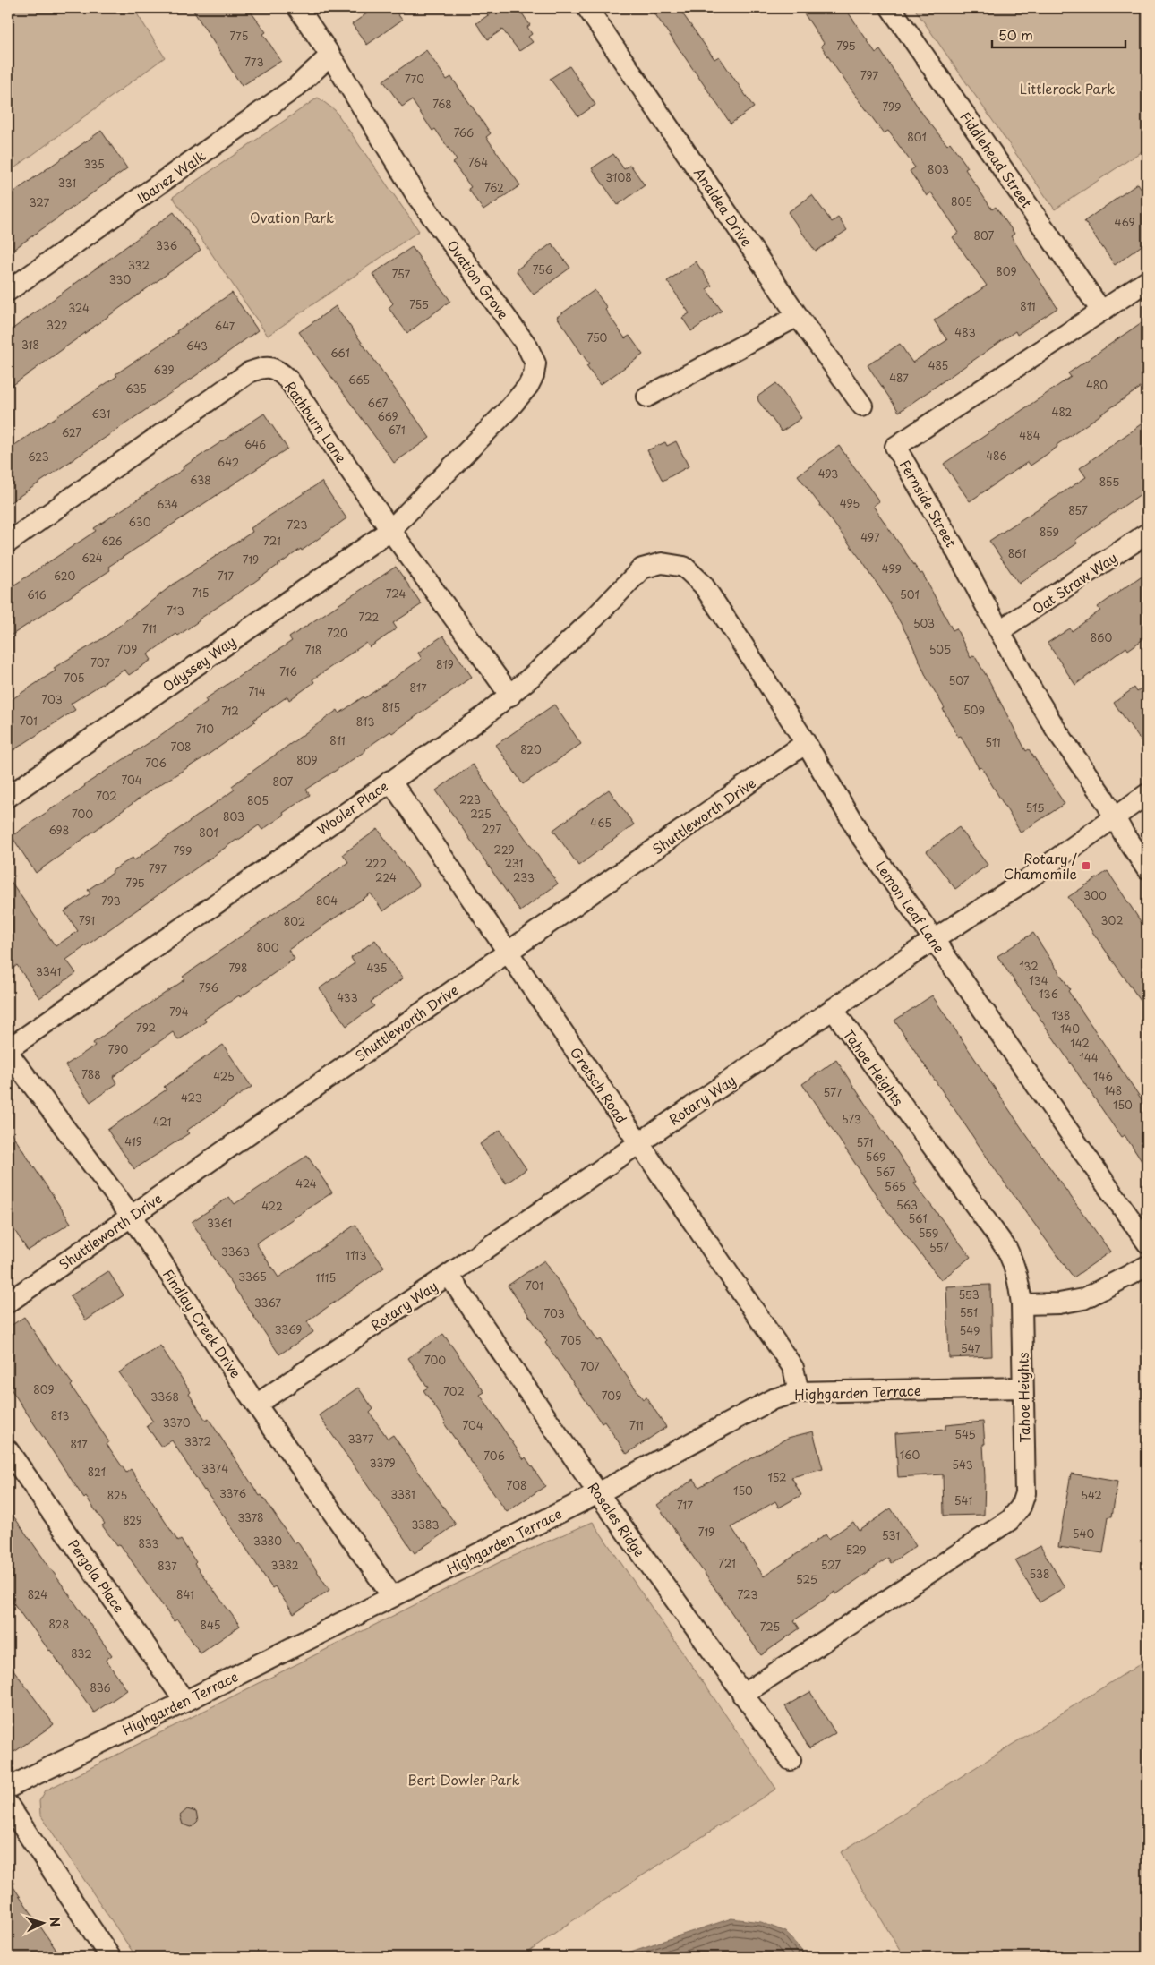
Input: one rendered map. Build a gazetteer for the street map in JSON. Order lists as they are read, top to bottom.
{
  "streets": {
    "street": [
      "Fiddlehead Street",
      "Ibanez Walk",
      "Analdea Drive",
      "Ovation Grove",
      "Rathburn Lane",
      "Fernside Street",
      "Oat Straw Way",
      "Odyssey Way",
      "Wooler Place",
      "Shuttleworth Drive",
      "Lemon Leaf Lane",
      "Tahoe Heights",
      "Gretsch Road",
      "Rotary Way",
      "Findlay Creek Drive",
      "Highgarden Terrace",
      "Rosales Ridge",
      "Pergola Place"
    ]
  },
  "crossings": [
    ["Fiddlehead Street", "Fernside Street"],
    ["Ibanez Walk", "Ovation Grove"],
    ["Ovation Grove", "Rathburn Lane"],
    ["Ovation Grove", "Odyssey Way"],
    ["Rathburn Lane", "Odyssey Way"],
    ["Rathburn Lane", "Wooler Place"],
    ["Fernside Street", "Oat Straw Way"],
    ["Fernside Street", "Rotary Way"],
    ["Wooler Place", "Lemon Leaf Lane"],
    ["Wooler Place", "Gretsch Road"],
    ["Shuttleworth Drive", "Lemon Leaf Lane"],
    ["Shuttleworth Drive", "Gretsch Road"],
    ["Shuttleworth Drive", "Findlay Creek Drive"],
    ["Lemon Leaf Lane", "Rotary Way"],
    ["Tahoe Heights", "Rotary Way"],
    ["Tahoe Heights", "Highgarden Terrace"],
    ["Tahoe Heights", "Rosales Ridge"],
    ["Gretsch Road", "Rotary Way"],
    ["Gretsch Road", "Highgarden Terrace"],
    ["Rotary Way", "Findlay Creek Drive"],
    ["Rotary Way", "Rosales Ridge"],
    ["Findlay Creek Drive", "Highgarden Terrace"],
    ["Highgarden Terrace", "Rosales Ridge"],
    ["Highgarden Terrace", "Pergola Place"]
  ],
  "parks": ["Littlerock Park", "Ovation Park", "Bert Dowler Park"],
  "places": {
    "transit": ["Rotary / Chamomile"]
  },
  "house_numbers": [
    "775",
    "795",
    "773",
    "797",
    "770",
    "768",
    "799",
    "766",
    "801",
    "764",
    "335",
    "803",
    "3108",
    "331",
    "762",
    "805",
    "327",
    "469",
    "807",
    "336",
    "332",
    "756",
    "809",
    "757",
    "330",
    "755",
    "811",
    "324",
    "322",
    "647",
    "483",
    "750",
    "318",
    "643",
    "661",
    "485",
    "639",
    "487",
    "665",
    "480",
    "635",
    "667",
    "482",
    "631",
    "669",
    "671",
    "627",
    "484",
    "646",
    "486",
    "623",
    "642",
    "493",
    "638",
    "855",
    "495",
    "634",
    "857",
    "630",
    "723",
    "859",
    "497",
    "626",
    "721",
    "861",
    "624",
    "719",
    "499",
    "620",
    "717",
    "715",
    "724",
    "616",
    "501",
    "713",
    "722",
    "503",
    "711",
    "720",
    "860",
    "709",
    "505",
    "718",
    "707",
    "819",
    "716",
    "705",
    "507",
    "817",
    "714",
    "703",
    "815",
    "509",
    "712",
    "701",
    "813",
    "710",
    "811",
    "511",
    "708",
    "820",
    "809",
    "706",
    "704",
    "807",
    "702",
    "223",
    "805",
    "515",
    "700",
    "225",
    "803",
    "465",
    "227",
    "698",
    "801",
    "229",
    "799",
    "222",
    "231",
    "797",
    "224",
    "233",
    "795",
    "300",
    "793",
    "804",
    "791",
    "302",
    "802",
    "800",
    "132",
    "798",
    "435",
    "3341",
    "134",
    "796",
    "136",
    "433",
    "794",
    "138",
    "792",
    "140",
    "142",
    "790",
    "144",
    "788",
    "425",
    "146",
    "148",
    "577",
    "423",
    "150",
    "573",
    "421",
    "419",
    "571",
    "569",
    "567",
    "424",
    "565",
    "563",
    "422",
    "561",
    "3361",
    "559",
    "557",
    "3363",
    "1113",
    "3365",
    "1115",
    "701",
    "553",
    "3367",
    "551",
    "703",
    "3369",
    "549",
    "705",
    "547",
    "700",
    "707",
    "809",
    "702",
    "709",
    "3368",
    "813",
    "3370",
    "704",
    "711",
    "545",
    "3377",
    "3372",
    "817",
    "160",
    "706",
    "3379",
    "543",
    "3374",
    "821",
    "152",
    "708",
    "150",
    "3376",
    "3381",
    "825",
    "542",
    "541",
    "717",
    "3378",
    "829",
    "3383",
    "719",
    "540",
    "531",
    "3380",
    "833",
    "529",
    "721",
    "3382",
    "527",
    "837",
    "538",
    "525",
    "824",
    "841",
    "723",
    "828",
    "845",
    "725",
    "832",
    "836"
  ],
  "scale_bar": "50 m",
  "north": "right"
}
